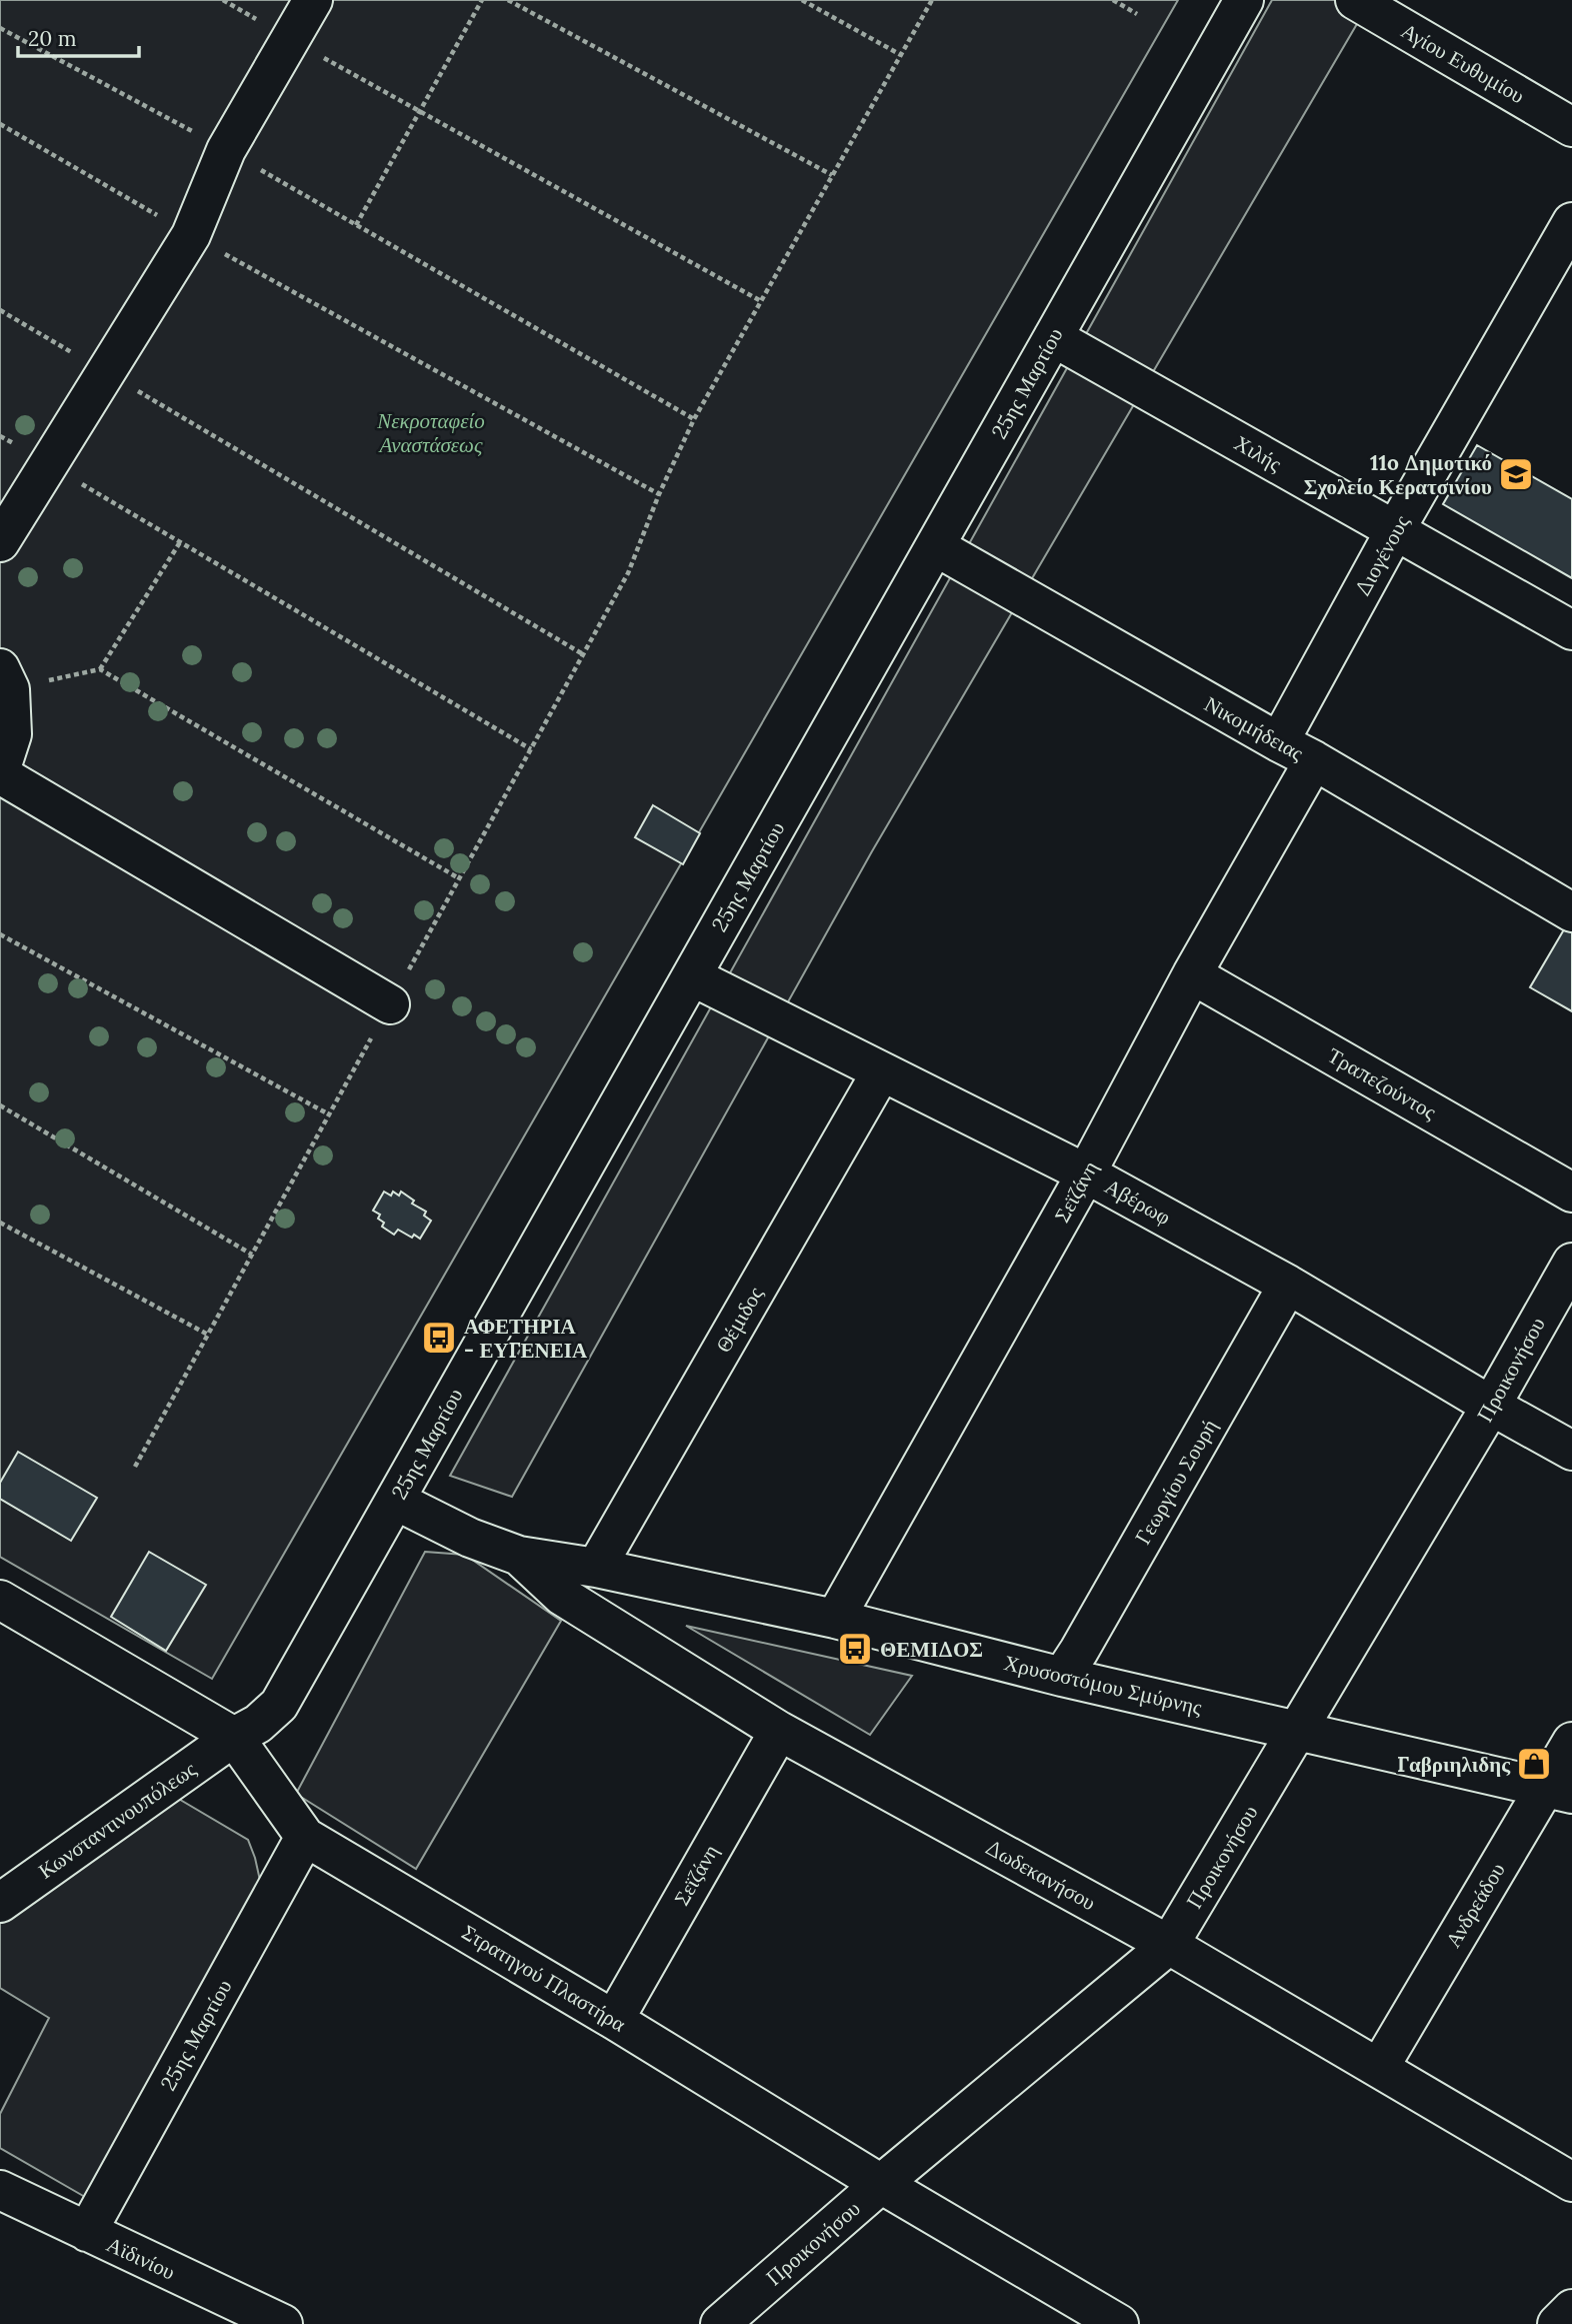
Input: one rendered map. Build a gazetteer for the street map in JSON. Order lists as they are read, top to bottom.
{
  "streets": {
    "street": [
      "Αγίου Ευθυμίου",
      "25ης Μαρτίου",
      "Χιλής",
      "Διογένους",
      "Νικομήδειας",
      "Τραπεζούντος",
      "Σεϊζάνη",
      "Αβέρωφ",
      "Θέμιδος",
      "Προικονήσου",
      "Γεωργίου Σουρή",
      "Χρυσοστόμου Σμύρνης",
      "Κωνσταντινουπόλεως",
      "Δωδεκανήσου",
      "Ανδρεάδου",
      "Στρατηγού Πλαστήρα",
      "Αϊδινίου"
    ]
  },
  "crossings": [
    ["25ης Μαρτίου", "Χιλής"],
    ["25ης Μαρτίου", "Νικομήδειας"],
    ["25ης Μαρτίου", "Αβέρωφ"],
    ["25ης Μαρτίου", "Χρυσοστόμου Σμύρνης"],
    ["25ης Μαρτίου", "Κωνσταντινουπόλεως"],
    ["25ης Μαρτίου", "Στρατηγού Πλαστήρα"],
    ["25ης Μαρτίου", "Αϊδινίου"],
    ["Χιλής", "Διογένους"],
    ["Διογένους", "Νικομήδειας"],
    ["Νικομήδειας", "Σεϊζάνη"],
    ["Τραπεζούντος", "Σεϊζάνη"],
    ["Σεϊζάνη", "Αβέρωφ"],
    ["Σεϊζάνη", "Χρυσοστόμου Σμύρνης"],
    ["Σεϊζάνη", "Δωδεκανήσου"],
    ["Σεϊζάνη", "Στρατηγού Πλαστήρα"],
    ["Αβέρωφ", "Θέμιδος"],
    ["Αβέρωφ", "Προικονήσου"],
    ["Αβέρωφ", "Γεωργίου Σουρή"],
    ["Θέμιδος", "Χρυσοστόμου Σμύρνης"],
    ["Προικονήσου", "Χρυσοστόμου Σμύρνης"],
    ["Προικονήσου", "Δωδεκανήσου"],
    ["Προικονήσου", "Στρατηγού Πλαστήρα"],
    ["Γεωργίου Σουρή", "Χρυσοστόμου Σμύρνης"],
    ["Χρυσοστόμου Σμύρνης", "Δωδεκανήσου"],
    ["Χρυσοστόμου Σμύρνης", "Ανδρεάδου"],
    ["Κωνσταντινουπόλεως", "Στρατηγού Πλαστήρα"],
    ["Δωδεκανήσου", "Ανδρεάδου"]
  ],
  "parks": ["Νεκροταφείο Αναστάσεως"],
  "places": {
    "school or university": ["11o Δημοτικό Σχολείο Κερατσινίου"],
    "bus stop": ["ΑΦΕΤΗΡΙΑ - ΕΥΓΕΝΕΙΑ", "ΘΕΜΙΔΟΣ"],
    "shop": ["Γαβριηλιδης"]
  },
  "scale_bar": "20 m"
}
